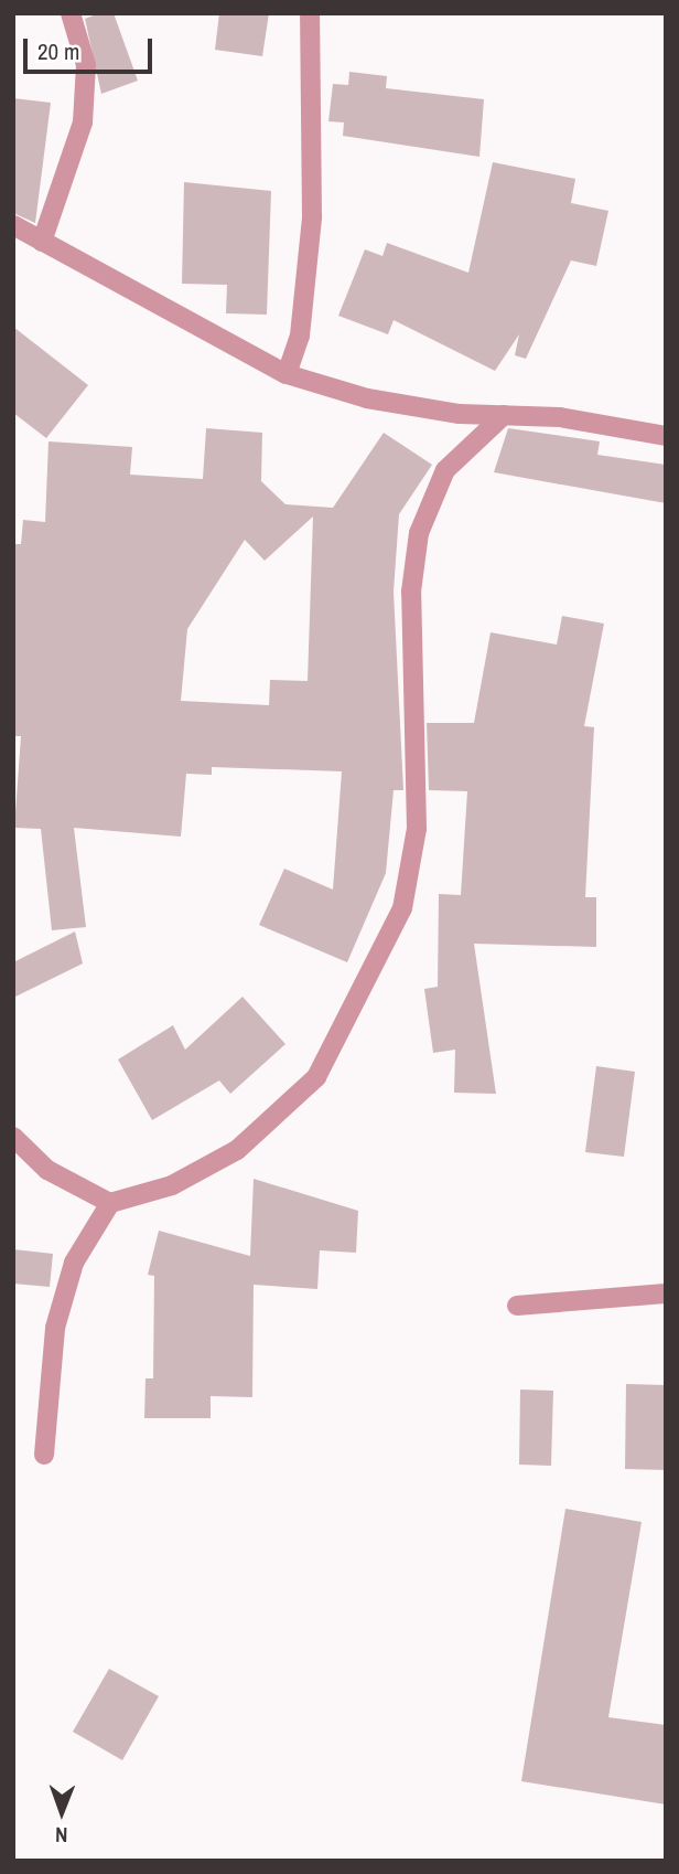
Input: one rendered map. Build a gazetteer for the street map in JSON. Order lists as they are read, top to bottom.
{
  "scale_bar": "20 m",
  "north": "bottom"
}
